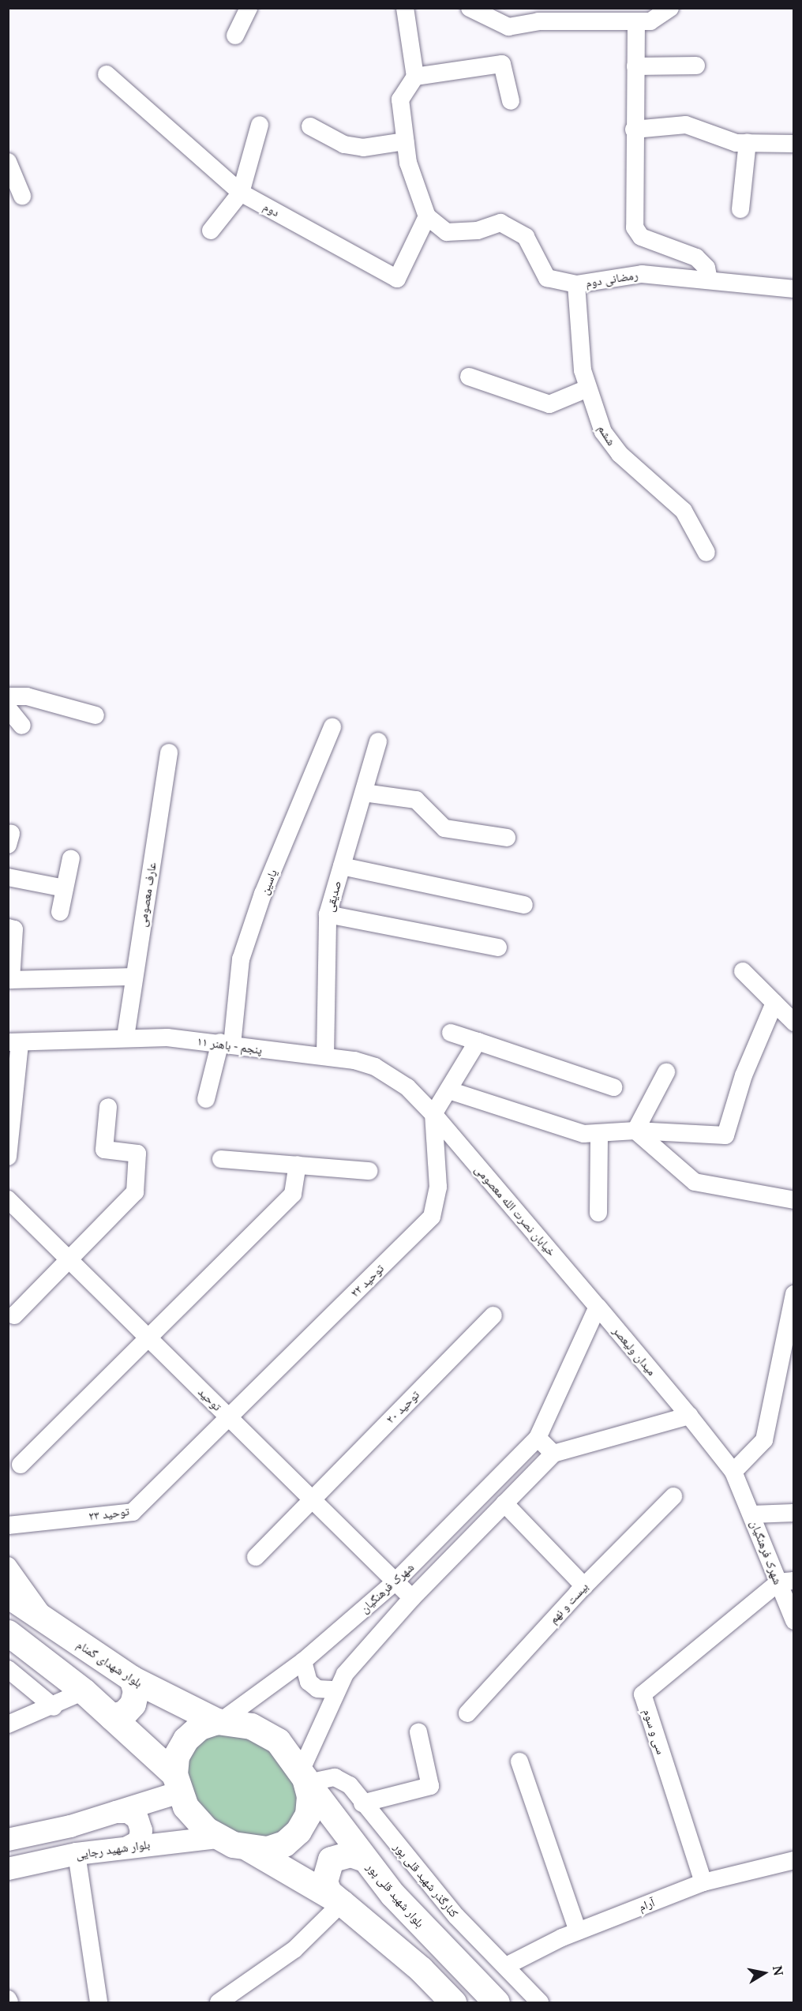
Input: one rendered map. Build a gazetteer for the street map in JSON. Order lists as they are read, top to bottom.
{
  "streets": {
    "highway": ["بلوار شهدای گمنام", "بلوار شهید قلی پور"],
    "main road": ["بلوار شهید رجایی"],
    "street": [
      "دوم",
      "رمضانی دوم",
      "ششم",
      "یاسین",
      "عارف معصومی",
      "صدیقی",
      "پنجم - باهنر ۱۱",
      "خیابان نصرت الله معصومی",
      "توحید ۲۲",
      "میدان ولیعصر",
      "توحید",
      "توحید ۲۰",
      "توحید ۲۳",
      "شهرک فرهنگیان",
      "بیست و نهم",
      "سی و سوم",
      "کنارگذر شهید قلی پور",
      "آرام"
    ]
  },
  "crossings": [
    ["دوم", "رمضانی دوم"],
    ["رمضانی دوم", "ششم"],
    ["یاسین", "پنجم - باهنر ۱۱"],
    ["عارف معصومی", "پنجم - باهنر ۱۱"],
    ["صدیقی", "پنجم - باهنر ۱۱"],
    ["پنجم - باهنر ۱۱", "خیابان نصرت الله معصومی"],
    ["پنجم - باهنر ۱۱", "توحید ۲۲"],
    ["خیابان نصرت الله معصومی", "توحید ۲۲"],
    ["خیابان نصرت الله معصومی", "میدان ولیعصر"],
    ["توحید ۲۲", "توحید"],
    ["توحید ۲۲", "توحید ۲۳"],
    ["میدان ولیعصر", "شهرک فرهنگیان"],
    ["توحید", "توحید ۲۰"],
    ["توحید", "توحید ۲۳"],
    ["توحید", "شهرک فرهنگیان"],
    ["شهرک فرهنگیان", "بلوار شهدای گمنام"],
    ["شهرک فرهنگیان", "سی و سوم"],
    ["شهرک فرهنگیان", "بلوار شهید رجایی"],
    ["شهرک فرهنگیان", "کنارگذر شهید قلی پور"],
    ["شهرک فرهنگیان", "بلوار شهید قلی پور"],
    ["بلوار شهدای گمنام", "بلوار شهید رجایی"],
    ["بلوار شهدای گمنام", "کنارگذر شهید قلی پور"],
    ["بلوار شهدای گمنام", "بلوار شهید قلی پور"],
    ["سی و سوم", "آرام"],
    ["بلوار شهید رجایی", "کنارگذر شهید قلی پور"],
    ["بلوار شهید رجایی", "بلوار شهید قلی پور"],
    ["کنارگذر شهید قلی پور", "بلوار شهید قلی پور"],
    ["کنارگذر شهید قلی پور", "آرام"]
  ],
  "north": "right"
}
